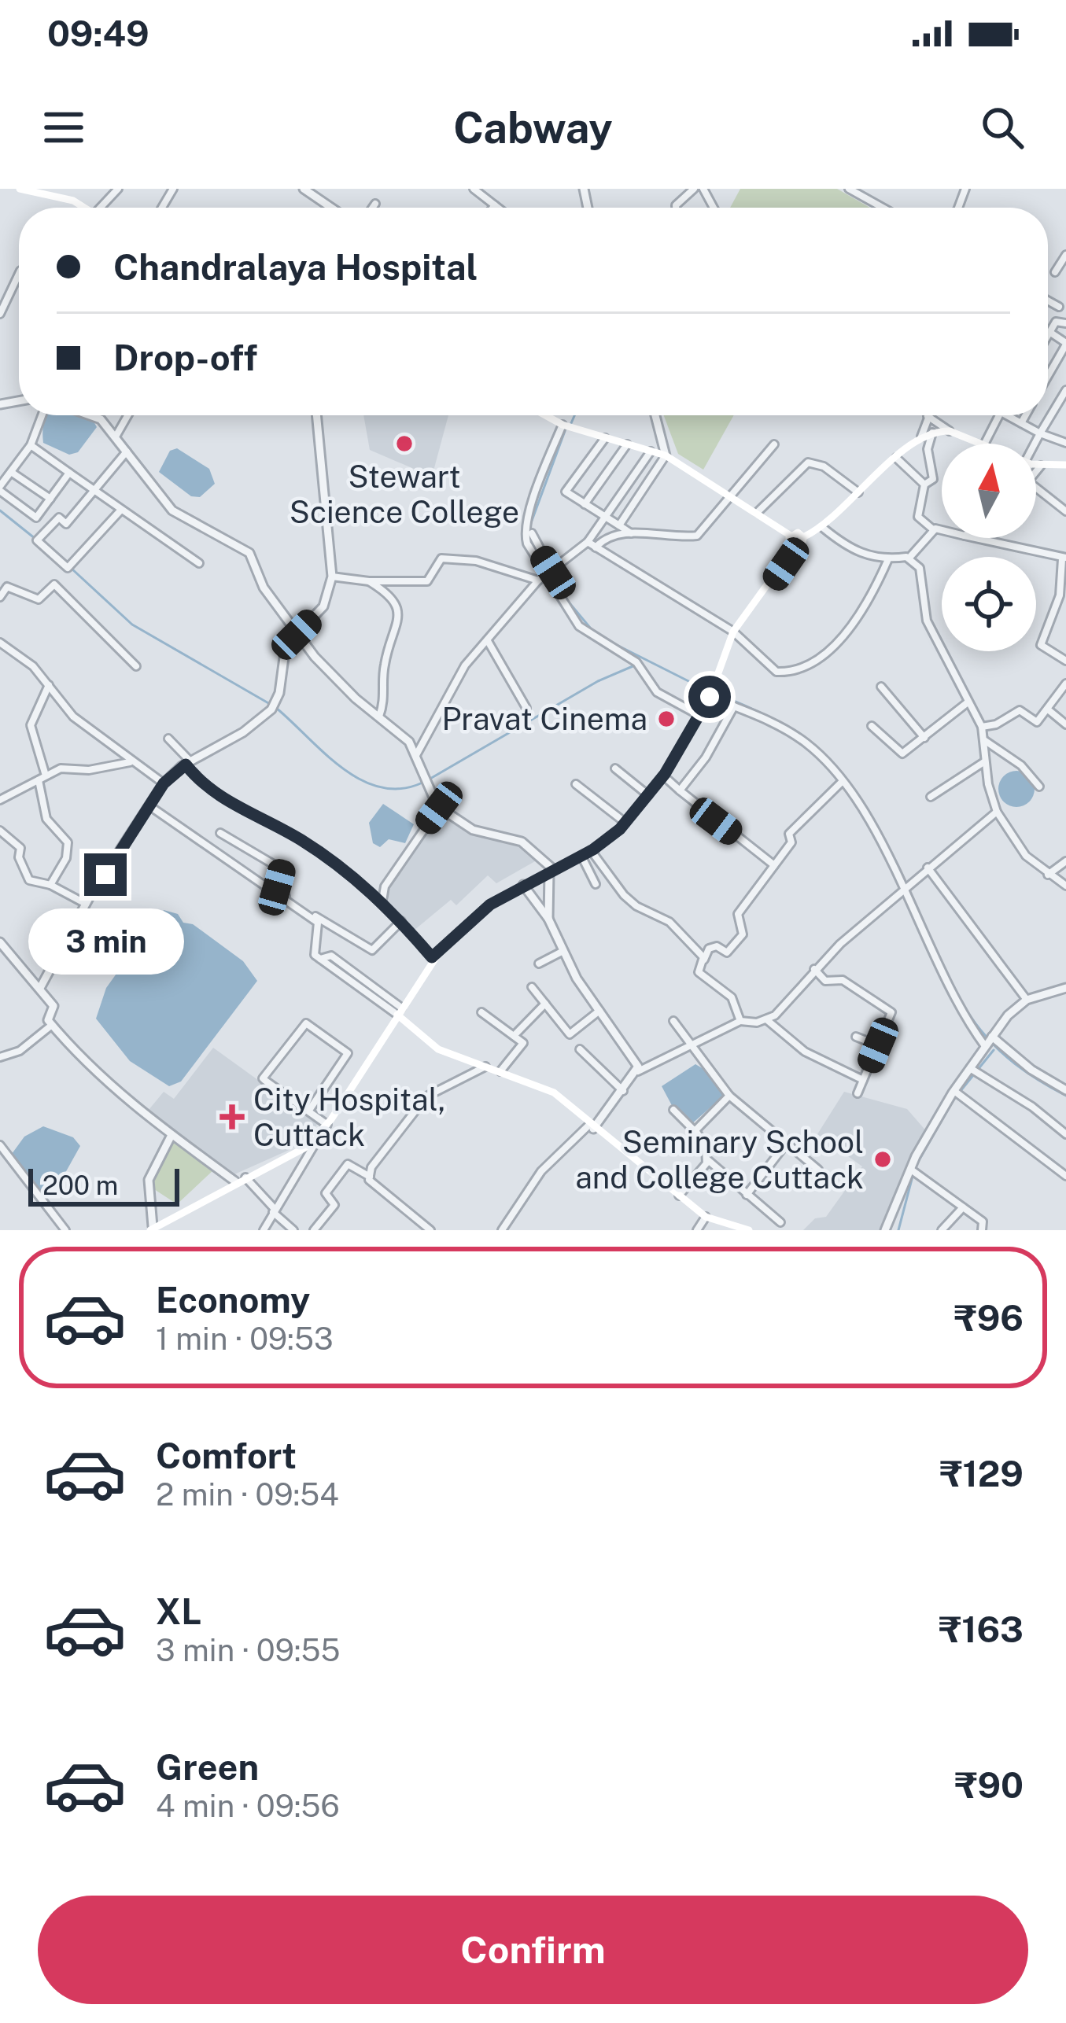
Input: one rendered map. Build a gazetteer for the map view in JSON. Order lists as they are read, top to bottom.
{
  "places": {
    "other": ["Stewart Science College", "Pravat Cinema", "Seminary School and College Cuttack"],
    "health": ["City Hospital, Cuttack"]
  },
  "scale_bar": "200 m",
  "north": "top",
  "page": {
    "status": "09:49",
    "header": "Cabway",
    "banner": ["Chandralaya Hospital", "Drop-off"],
    "bubble": "3 min",
    "scale": "200 m",
    "list": [
      {
        "name": "Economy",
        "note": "1 min · 09:53",
        "value": "₹96"
      },
      {
        "name": "Comfort",
        "note": "2 min · 09:54",
        "value": "₹129"
      },
      {
        "name": "XL",
        "note": "3 min · 09:55",
        "value": "₹163"
      },
      {
        "name": "Green",
        "note": "4 min · 09:56",
        "value": "₹90"
      }
    ],
    "buttons": "Confirm"
  }
}
